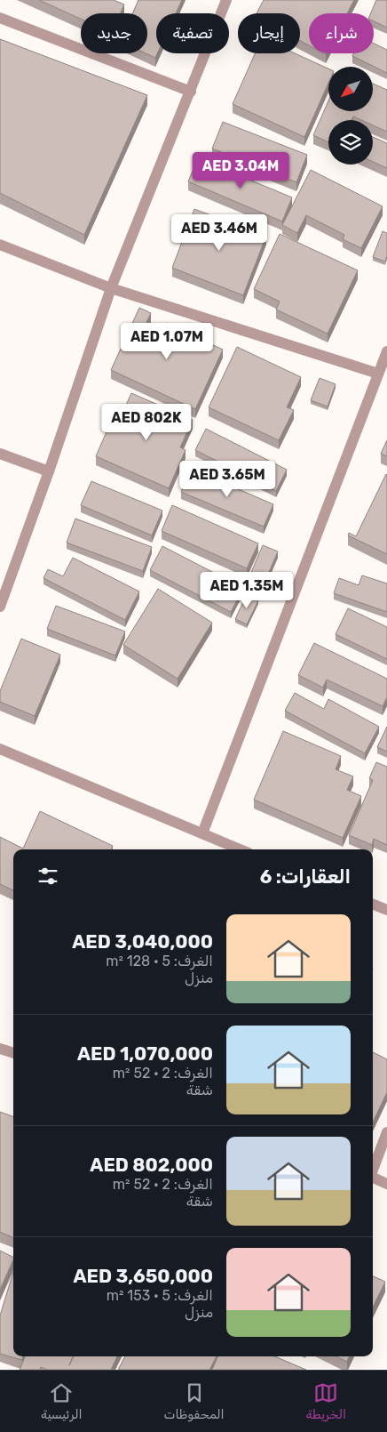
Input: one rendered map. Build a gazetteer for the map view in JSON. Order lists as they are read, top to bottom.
{
  "north": "bottom left",
  "page": {
    "chip": [
      "شراء",
      "إيجار",
      "تصفية",
      "جديد"
    ],
    "price": [
      "AED 3.04M",
      "AED 3.46M",
      "AED 1.07M",
      "AED 802K",
      "AED 3.65M",
      "AED 1.35M"
    ],
    "heading": "العقارات: 6",
    "list": [
      {
        "name": "AED 3,040,000",
        "note": "الغرف: 5 · 128 m² · منزل"
      },
      {
        "name": "AED 1,070,000",
        "note": "الغرف: 2 · 52 m² · شقة"
      },
      {
        "name": "AED 802,000",
        "note": "الغرف: 2 · 52 m² · شقة"
      },
      {
        "name": "AED 3,650,000",
        "note": "الغرف: 5 · 153 m² · منزل"
      }
    ],
    "tabs": ["الخريطة", "المحفوظات", "الرئيسية"]
  }
}
